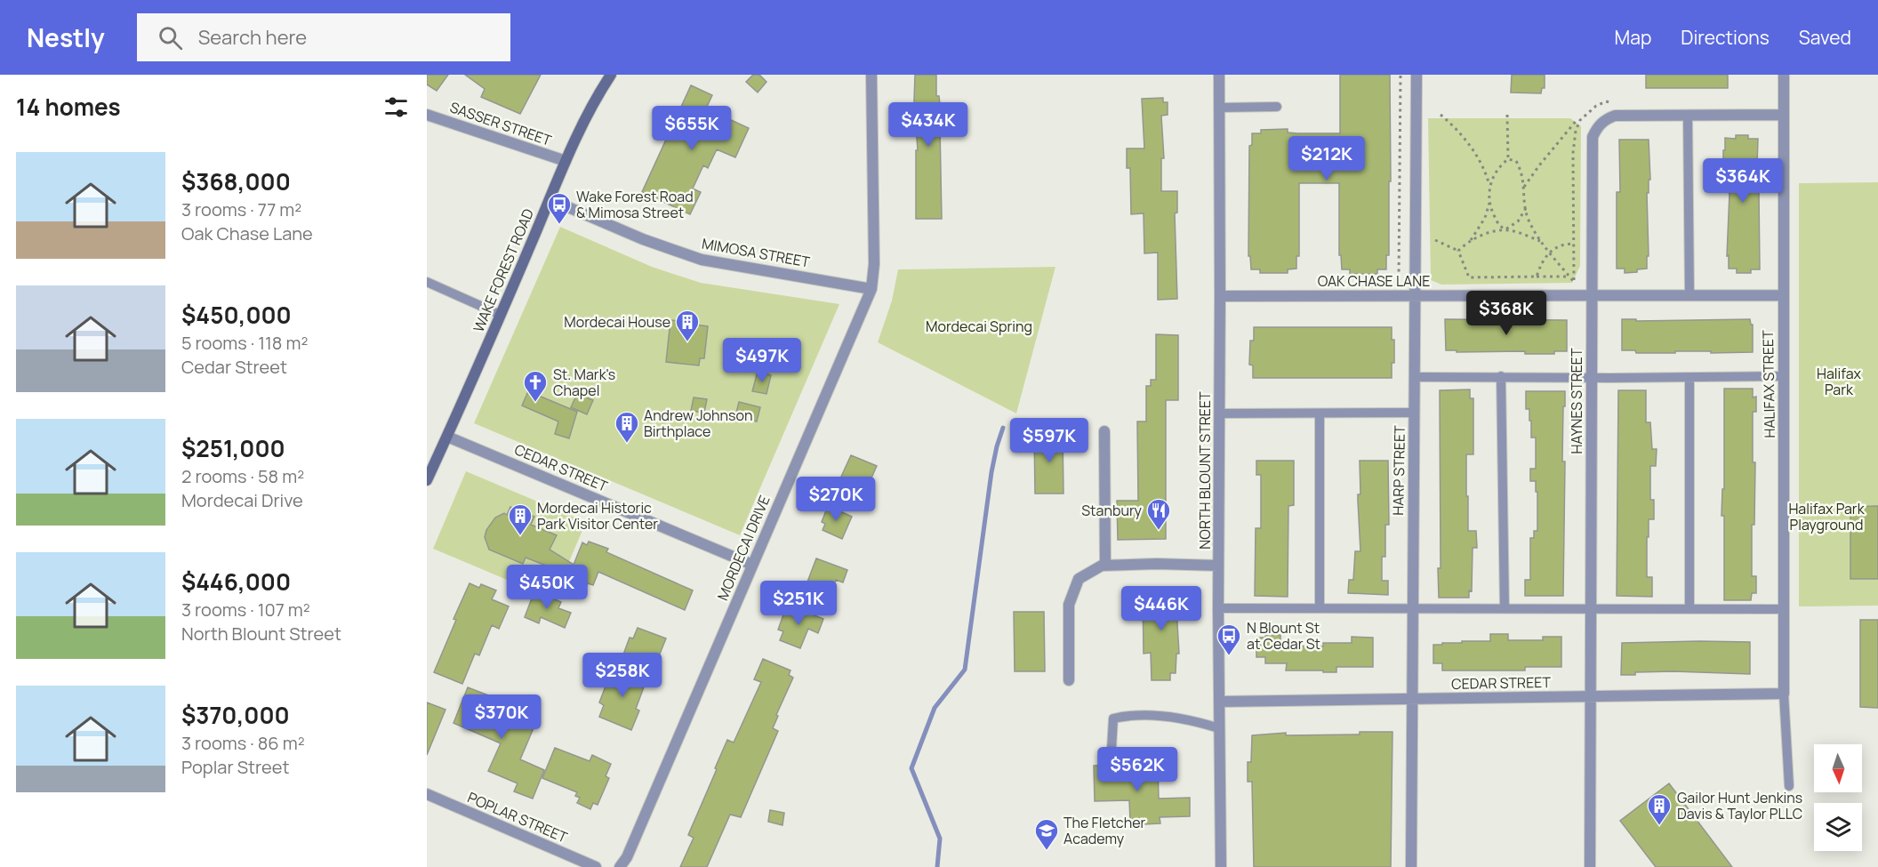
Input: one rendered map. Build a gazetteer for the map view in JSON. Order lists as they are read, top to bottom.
{
  "streets": {
    "main road": ["WAKE FOREST ROAD"],
    "street": [
      "SASSER STREET",
      "MIMOSA STREET",
      "OAK CHASE LANE",
      "HALIFAX STREET",
      "HAYNES STREET",
      "CEDAR STREET",
      "NORTH BLOUNT STREET",
      "HARP STREET",
      "MORDECAI DRIVE",
      "POPLAR STREET"
    ]
  },
  "crossings": [
    ["SASSER STREET", "WAKE FOREST ROAD"],
    ["MIMOSA STREET", "WAKE FOREST ROAD"],
    ["MIMOSA STREET", "MORDECAI DRIVE"],
    ["WAKE FOREST ROAD", "CEDAR STREET"],
    ["OAK CHASE LANE", "HALIFAX STREET"],
    ["OAK CHASE LANE", "HAYNES STREET"],
    ["OAK CHASE LANE", "NORTH BLOUNT STREET"],
    ["OAK CHASE LANE", "HARP STREET"],
    ["HALIFAX STREET", "HAYNES STREET"],
    ["HALIFAX STREET", "CEDAR STREET"],
    ["HAYNES STREET", "CEDAR STREET"],
    ["CEDAR STREET", "NORTH BLOUNT STREET"],
    ["CEDAR STREET", "HARP STREET"],
    ["CEDAR STREET", "MORDECAI DRIVE"]
  ],
  "parks": ["Mordecai Spring", "Halifax Park", "Halifax Park Playground"],
  "places": {
    "bus stop": ["Wake Forest Road & Mimosa Street", "N Blount St at Cedar St"],
    "building": [
      "Mordecai House",
      "Andrew Johnson Birthplace",
      "Mordecai Historic Park Visitor Center",
      "Gailor Hunt Jenkins Davis & Taylor PLLC"
    ],
    "church": ["St. Mark's Chapel"],
    "restaurant": ["Stanbury"],
    "school or university": ["The Fletcher Academy"]
  },
  "north": "bottom",
  "page": {
    "header": "Nestly",
    "search": "Search here",
    "nav": ["Map", "Directions", "Saved"],
    "heading": "14 homes",
    "price": [
      "$434K",
      "$655K",
      "$212K",
      "$364K",
      "$368K",
      "$497K",
      "$597K",
      "$270K",
      "$450K",
      "$251K",
      "$446K",
      "$258K",
      "$370K",
      "$562K"
    ],
    "list": [
      {
        "name": "$368,000",
        "note": "3 rooms · 77 m² · Oak Chase Lane"
      },
      {
        "name": "$450,000",
        "note": "5 rooms · 118 m² · Cedar Street"
      },
      {
        "name": "$251,000",
        "note": "2 rooms · 58 m² · Mordecai Drive"
      },
      {
        "name": "$446,000",
        "note": "3 rooms · 107 m² · North Blount Street"
      },
      {
        "name": "$370,000",
        "note": "3 rooms · 86 m² · Poplar Street"
      }
    ]
  }
}
